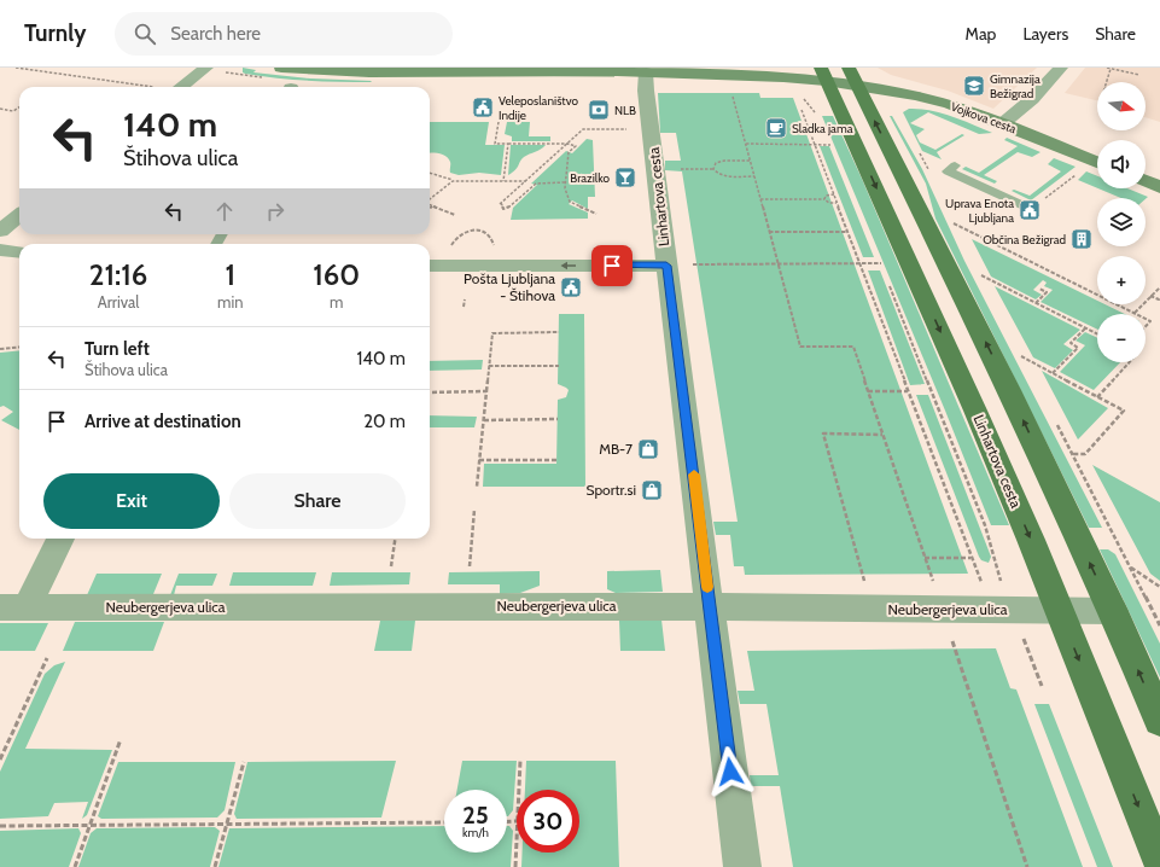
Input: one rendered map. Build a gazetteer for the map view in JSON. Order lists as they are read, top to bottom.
{
  "streets": {
    "main road": ["Linhartova cesta"],
    "street": ["Vojkova cesta", "Neubergerjeva ulica"]
  },
  "crossings": [
    ["Vojkova cesta", "Linhartova cesta"],
    ["Linhartova cesta", "Neubergerjeva ulica"]
  ],
  "one_way": ["Linhartova cesta"],
  "places": {
    "school or university": ["Gimnazija Bežigrad"],
    "public building": ["Veleposlaništvo Indije", "Uprava Enota Ljubljana", "Pošta Ljubljana - Štihova"],
    "bank": ["NLB"],
    "cafe": ["Sladka jama"],
    "bar": ["Brazilko"],
    "building": ["Občina Bežigrad"],
    "shop": ["MB-7", "Sportr.si"]
  },
  "north": "right",
  "page": {
    "header": "Turnly",
    "search": "Search here",
    "nav": ["Map", "Layers", "Share"],
    "map_buttons": ["+", "−"],
    "turn": ["140 m", "Štihova ulica"],
    "eta": [
      "21:16",
      "Arrival",
      "1",
      "min",
      "160",
      "m"
    ],
    "list": [
      {
        "name": "Turn left",
        "note": "Štihova ulica",
        "value": "140 m"
      },
      {
        "name": "Arrive at destination",
        "value": "20 m"
      }
    ],
    "buttons": ["Exit", "Share"],
    "speed": "25 km/h",
    "limit": "30"
  }
}
